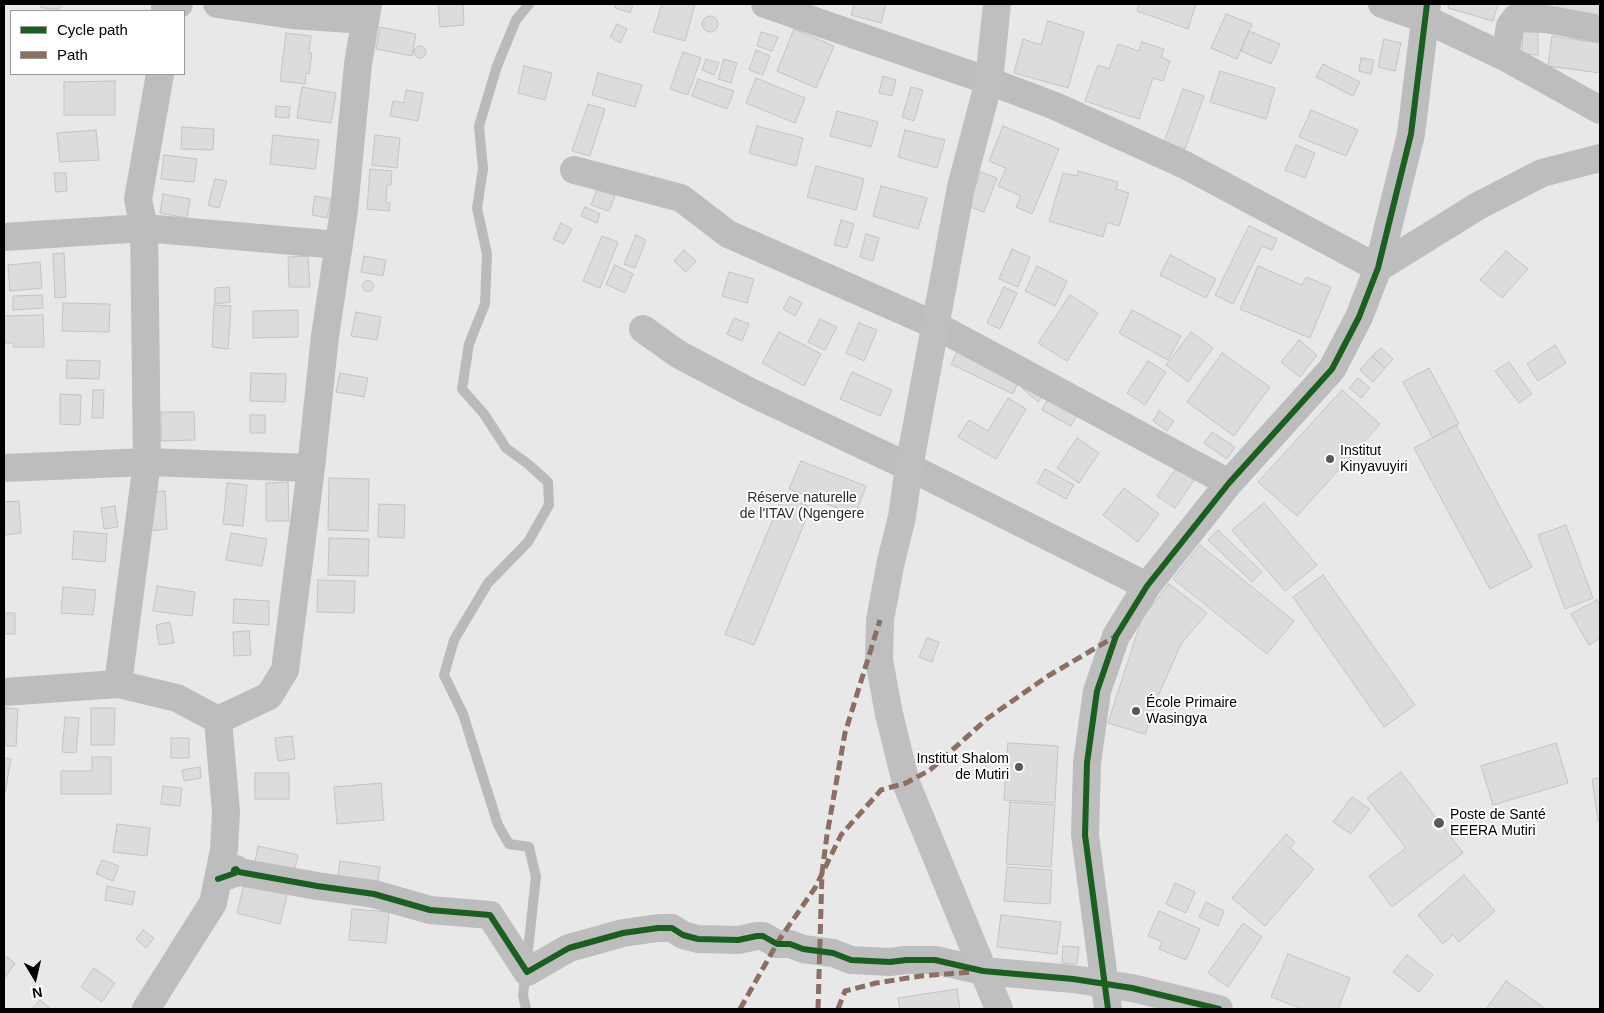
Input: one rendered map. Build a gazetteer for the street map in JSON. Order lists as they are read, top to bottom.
{
  "parks": ["Réserve naturelle de l'ITAV (Ngengere"],
  "places": [
    "Institut Kinyavuyiri",
    "École Primaire Wasingya",
    "Institut Shalom de Mutiri",
    "Poste de Santé EEERA Mutiri"
  ],
  "legend": ["Cycle path", "Path"],
  "north": "bottom"
}
